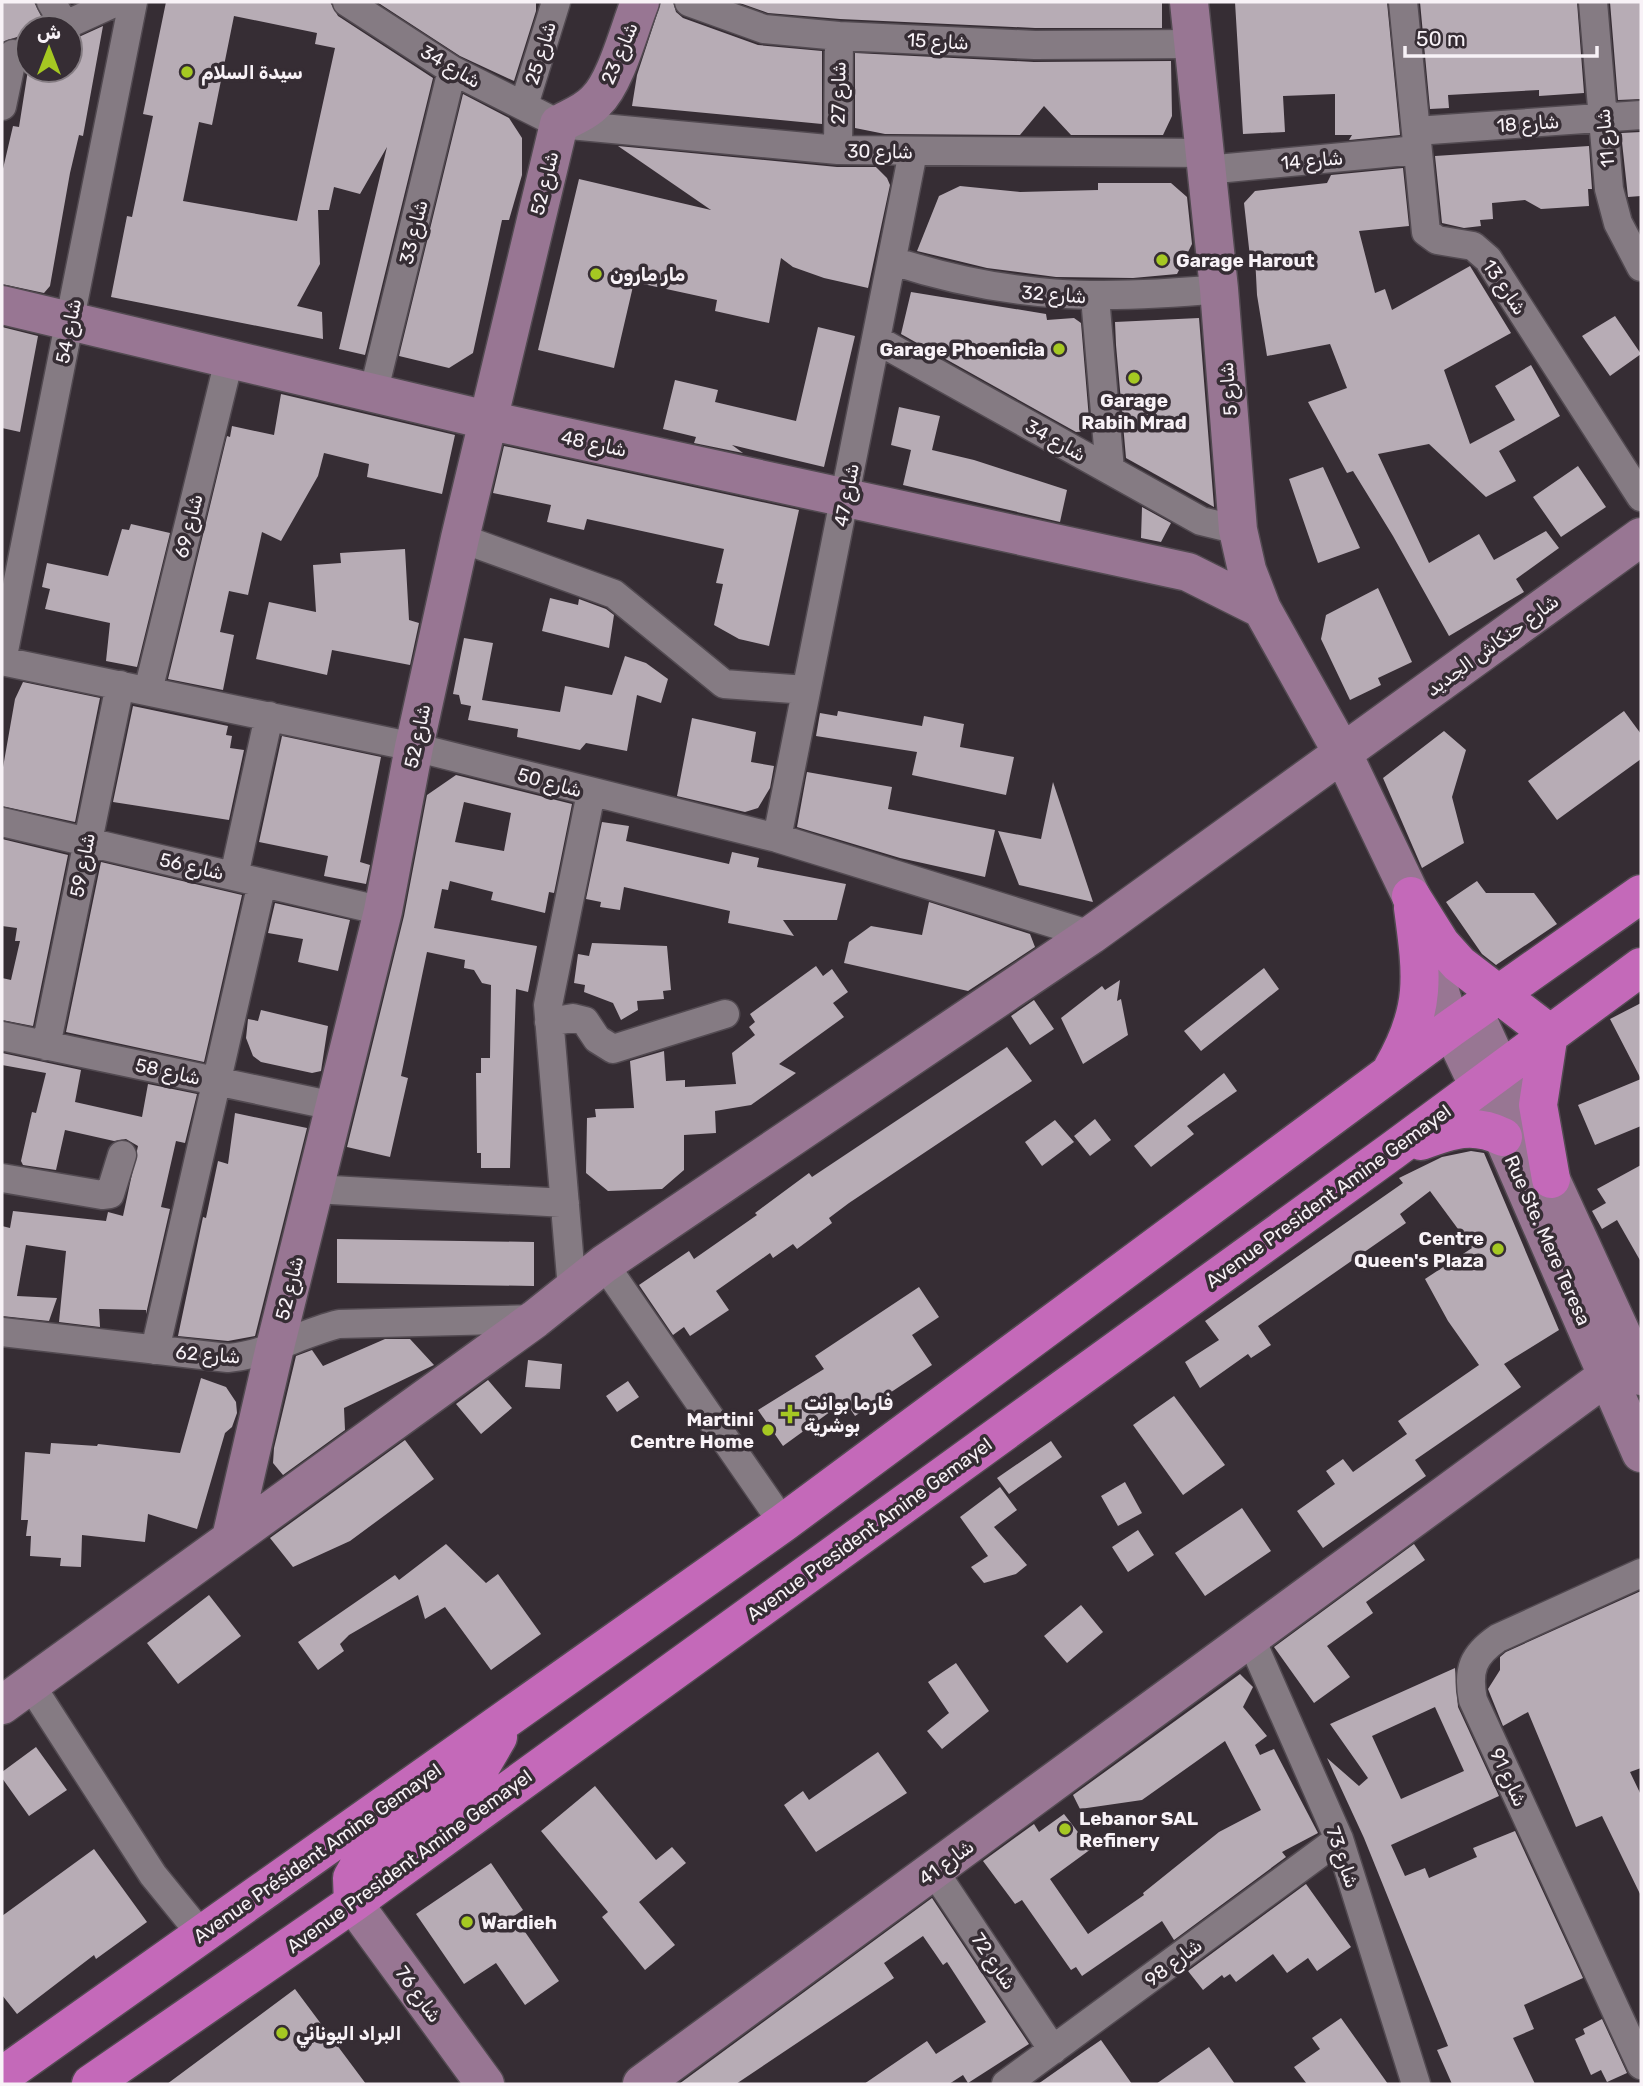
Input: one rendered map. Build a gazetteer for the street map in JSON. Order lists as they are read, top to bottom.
{
  "streets": {
    "highway": ["Avenue President Amine Gemayel", "Avenue Président Amine Gemayel"],
    "street": [
      "شارع 15",
      "شارع 25",
      "شارع 23",
      "شارع 34",
      "شارع 27",
      "شارع 18",
      "شارع 11",
      "شارع 30",
      "شارع 14",
      "شارع 52",
      "شارع 33",
      "شارع 13",
      "شارع 32",
      "شارع 54",
      "شارع 5",
      "شارع 48",
      "شارع 47",
      "شارع 69",
      "شارع حنكاش الجديد",
      "شارع 50",
      "شارع 59",
      "شارع 56",
      "شارع 58",
      "Rue Ste. Mere Teresa",
      "شارع 62",
      "شارع 91",
      "شارع 73",
      "شارع 41",
      "شارع 72",
      "شارع 98",
      "شارع 76"
    ]
  },
  "crossings": [
    ["شارع 15", "شارع 27"],
    ["شارع 15", "شارع 5"],
    ["شارع 25", "شارع 34"],
    ["شارع 23", "شارع 34"],
    ["شارع 23", "شارع 30"],
    ["شارع 23", "شارع 52"],
    ["شارع 34", "شارع 30"],
    ["شارع 34", "شارع 52"],
    ["شارع 34", "شارع 33"],
    ["شارع 34", "شارع 5"],
    ["شارع 34", "شارع 47"],
    ["شارع 27", "شارع 30"],
    ["شارع 18", "شارع 11"],
    ["شارع 18", "شارع 14"],
    ["شارع 18", "شارع 13"],
    ["شارع 30", "شارع 14"],
    ["شارع 30", "شارع 52"],
    ["شارع 30", "شارع 5"],
    ["شارع 30", "شارع 47"],
    ["شارع 14", "شارع 13"],
    ["شارع 14", "شارع 5"],
    ["شارع 52", "شارع 48"],
    ["شارع 52", "شارع حنكاش الجديد"],
    ["شارع 52", "شارع 50"],
    ["شارع 52", "شارع 56"],
    ["شارع 52", "شارع 58"],
    ["شارع 52", "شارع 62"],
    ["شارع 33", "شارع 48"],
    ["شارع 32", "شارع 5"],
    ["شارع 32", "شارع 47"],
    ["شارع 54", "شارع 48"],
    ["شارع 54", "شارع 50"],
    ["شارع 5", "شارع 48"],
    ["شارع 5", "شارع حنكاش الجديد"],
    ["شارع 5", "Rue Ste. Mere Teresa"],
    ["شارع 48", "شارع 47"],
    ["شارع 48", "شارع 69"],
    ["شارع 47", "شارع 50"],
    ["شارع 69", "شارع 50"],
    ["شارع حنكاش الجديد", "شارع 50"],
    ["شارع حنكاش الجديد", "شارع 62"],
    ["شارع 50", "شارع 59"],
    ["شارع 59", "شارع 56"],
    ["شارع 59", "شارع 58"],
    ["Avenue President Amine Gemayel", "Rue Ste. Mere Teresa"],
    ["Avenue President Amine Gemayel", "شارع 76"],
    ["Rue Ste. Mere Teresa", "شارع 41"],
    ["شارع 73", "شارع 41"],
    ["شارع 73", "شارع 98"],
    ["شارع 41", "شارع 72"],
    ["شارع 72", "شارع 98"]
  ],
  "places": {
    "other": [
      "سيدة السلام",
      "Garage Harout",
      "مار مارون",
      "Garage Phoenicia",
      "Garage Rabih Mrad",
      "Centre Queen's Plaza",
      "Martini Centre Home",
      "Lebanor SAL Refinery",
      "Wardieh",
      "البراد اليوناني"
    ],
    "health": ["فارما بوانت بوشرية"]
  },
  "scale_bar": "50 m",
  "north": "top"
}
